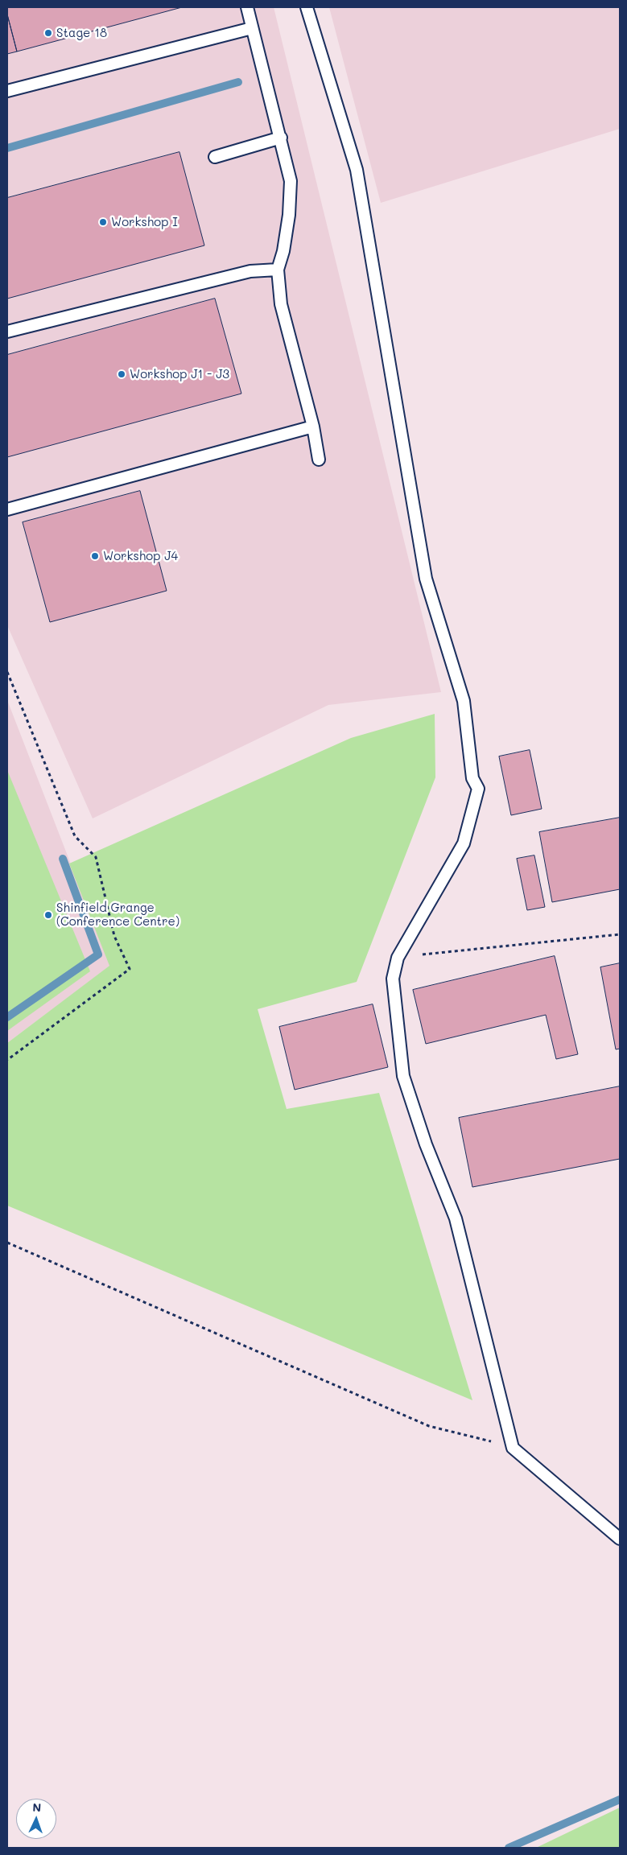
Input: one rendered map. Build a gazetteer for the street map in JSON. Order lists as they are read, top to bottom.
{
  "places": [
    "Stage 18",
    "Workshop I",
    "Workshop J1 - J3",
    "Workshop J4",
    "Shinfield Grange (Conference Centre)"
  ],
  "north": "top"
}
